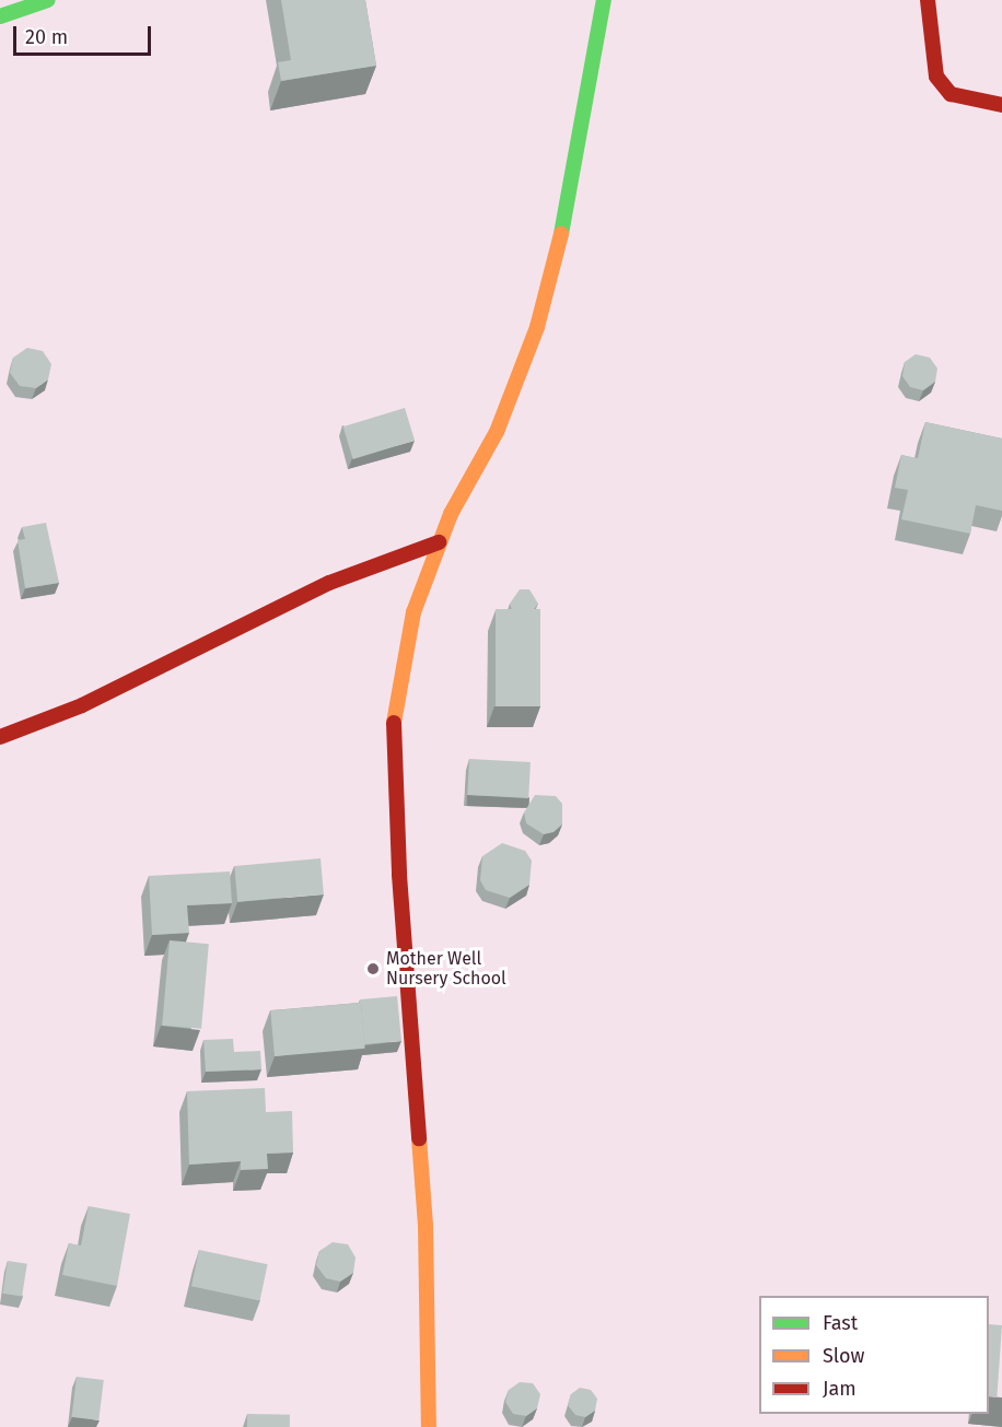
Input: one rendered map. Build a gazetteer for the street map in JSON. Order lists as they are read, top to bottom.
{
  "places": ["Mother Well Nursery School"],
  "legend": ["Fast", "Slow", "Jam"],
  "scale_bar": "20 m"
}
